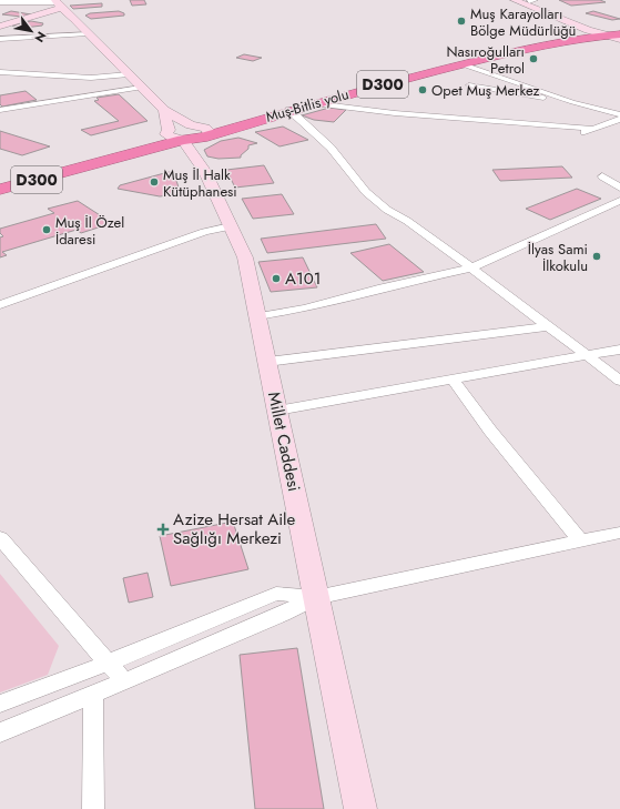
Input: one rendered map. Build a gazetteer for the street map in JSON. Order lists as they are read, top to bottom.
{
  "streets": {
    "highway": ["D300", "Muş-Bitlis yolu"],
    "street": ["Millet Caddesi"]
  },
  "crossings": [
    ["Muş-Bitlis yolu", "Millet Caddesi"]
  ],
  "places": {
    "other": [
      "Muş Karayolları Bölge Müdürlüğü",
      "Nasıroğulları Petrol",
      "Opet Muş Merkez",
      "Muş İl Halk Kütüphanesi",
      "Muş İl Özel İdaresi",
      "İlyas Sami İlkokulu",
      "A101"
    ],
    "health": ["Azize Hersat Aile Sağlığı Merkezi"]
  },
  "north": "bottom right"
}
